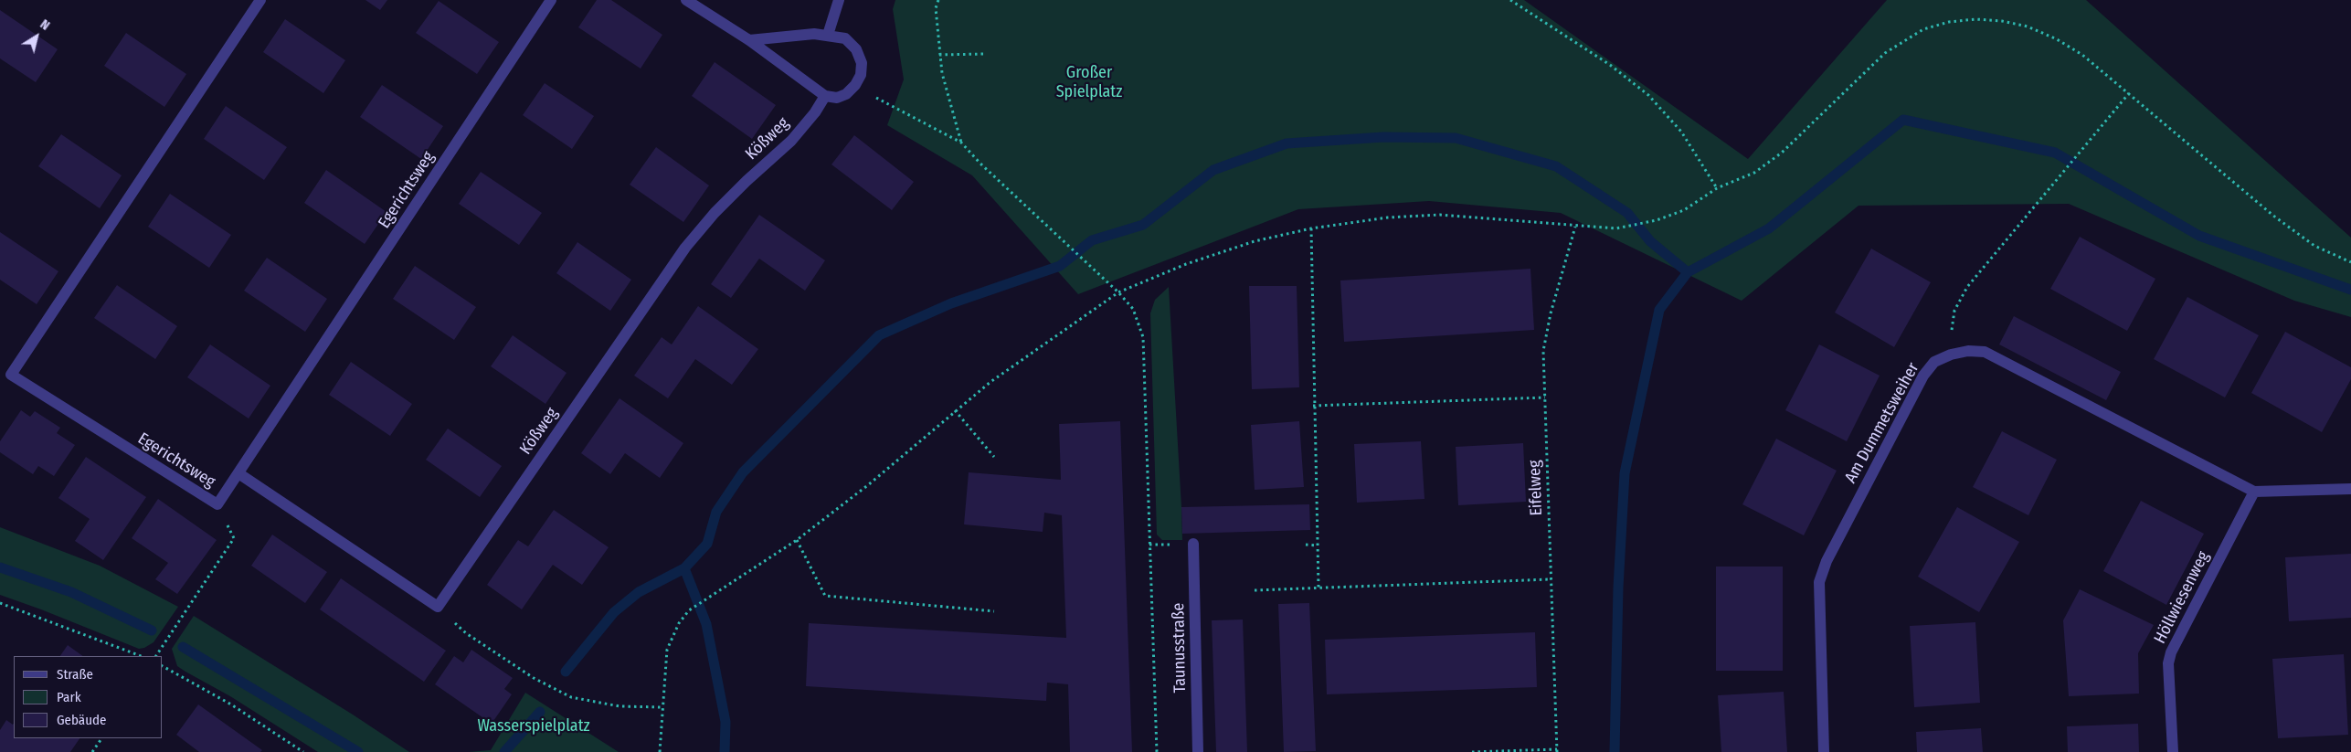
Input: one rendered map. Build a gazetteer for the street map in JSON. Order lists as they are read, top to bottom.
{
  "streets": {
    "street": [
      "Kößweg",
      "Egerichtsweg",
      "Am Dummetsweiher",
      "Höllwiesenweg",
      "Taunusstraße"
    ],
    "path": ["Eifelweg"]
  },
  "crossings": [
    ["Am Dummetsweiher", "Höllwiesenweg"]
  ],
  "parks": ["Großer Spielplatz", "Wasserspielplatz"],
  "legend": ["Straße", "Park", "Gebäude"],
  "north": "top right"
}
